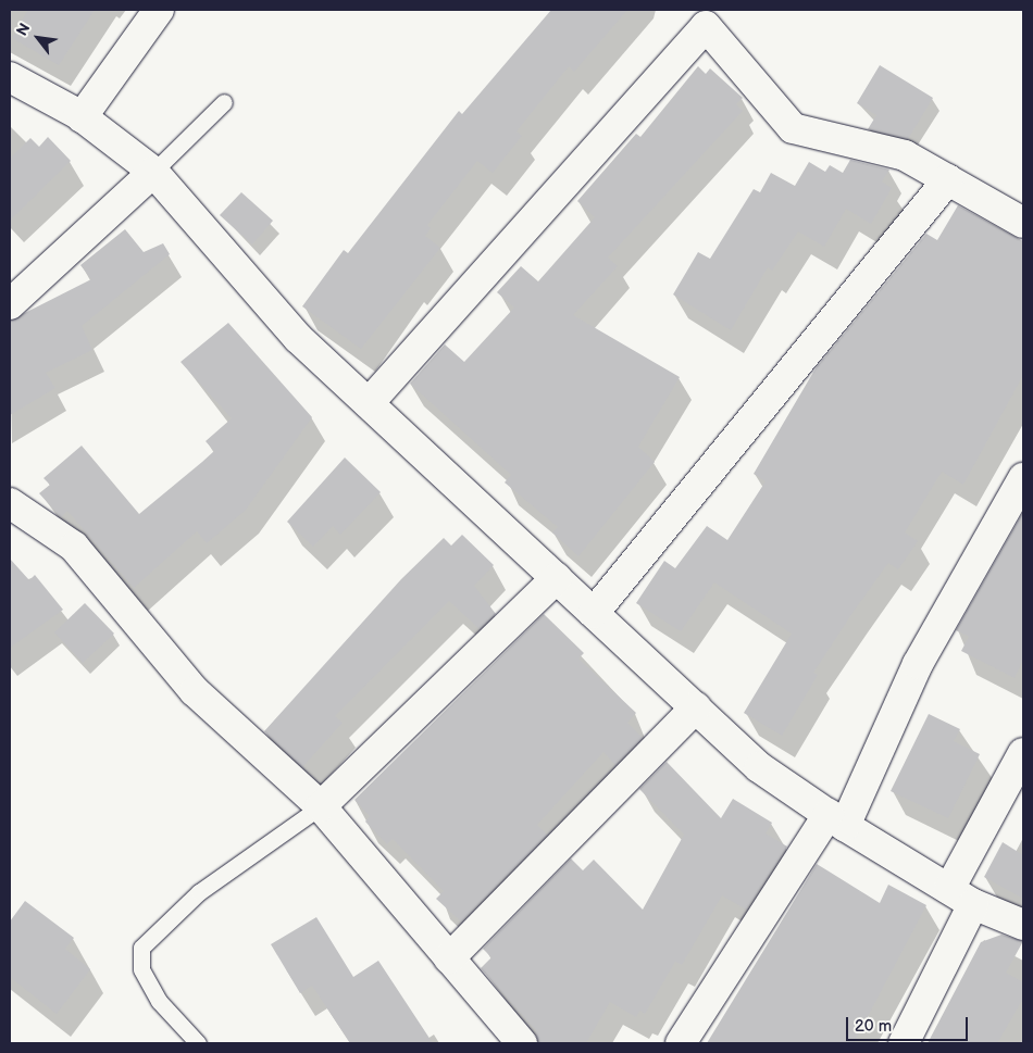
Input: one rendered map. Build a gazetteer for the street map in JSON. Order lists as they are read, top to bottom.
{
  "scale_bar": "20 m",
  "north": "top left"
}
